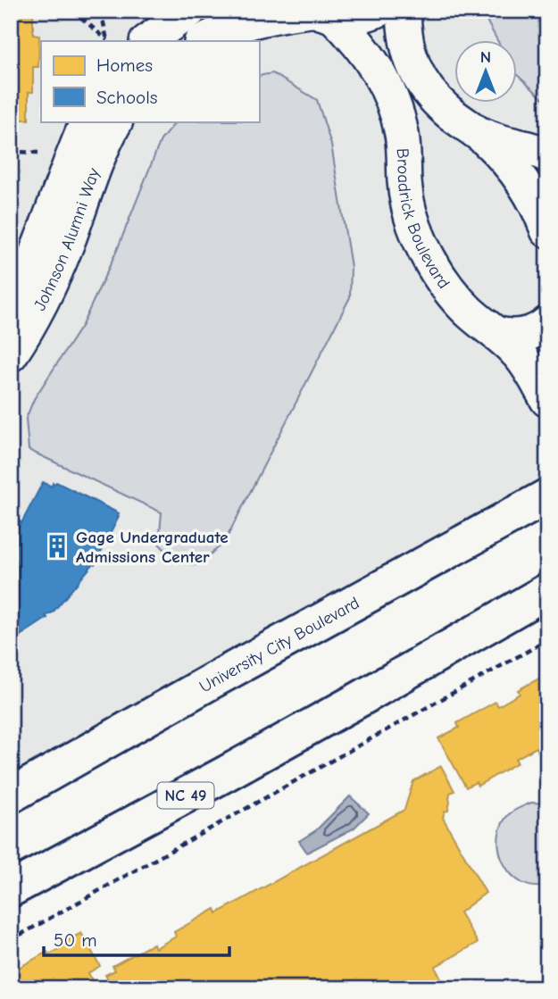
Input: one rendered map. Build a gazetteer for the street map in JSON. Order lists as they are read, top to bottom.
{
  "streets": {
    "main road": ["University City Boulevard", "NC 49"],
    "street": ["Broadrick Boulevard", "Johnson Alumni Way"]
  },
  "places": {
    "building": ["Gage Undergraduate Admissions Center"]
  },
  "legend": ["Homes", "Schools"],
  "scale_bar": "50 m",
  "north": "top"
}
